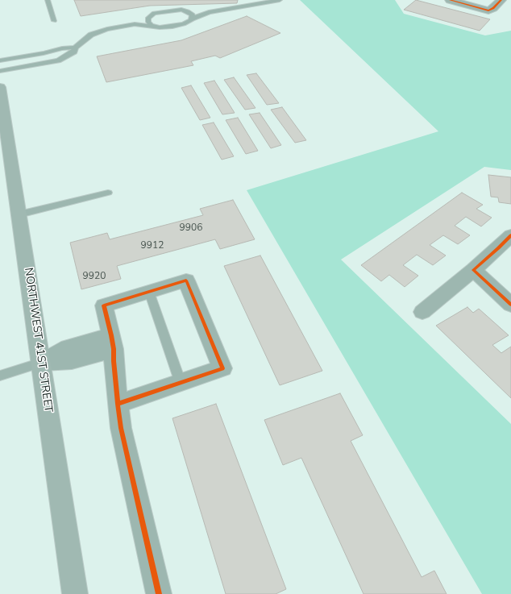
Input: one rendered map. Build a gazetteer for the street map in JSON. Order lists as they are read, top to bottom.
{
  "streets": {
    "main road": ["NORTHWEST 41ST STREET"]
  },
  "house_numbers": ["9906", "9912", "9920"]
}
